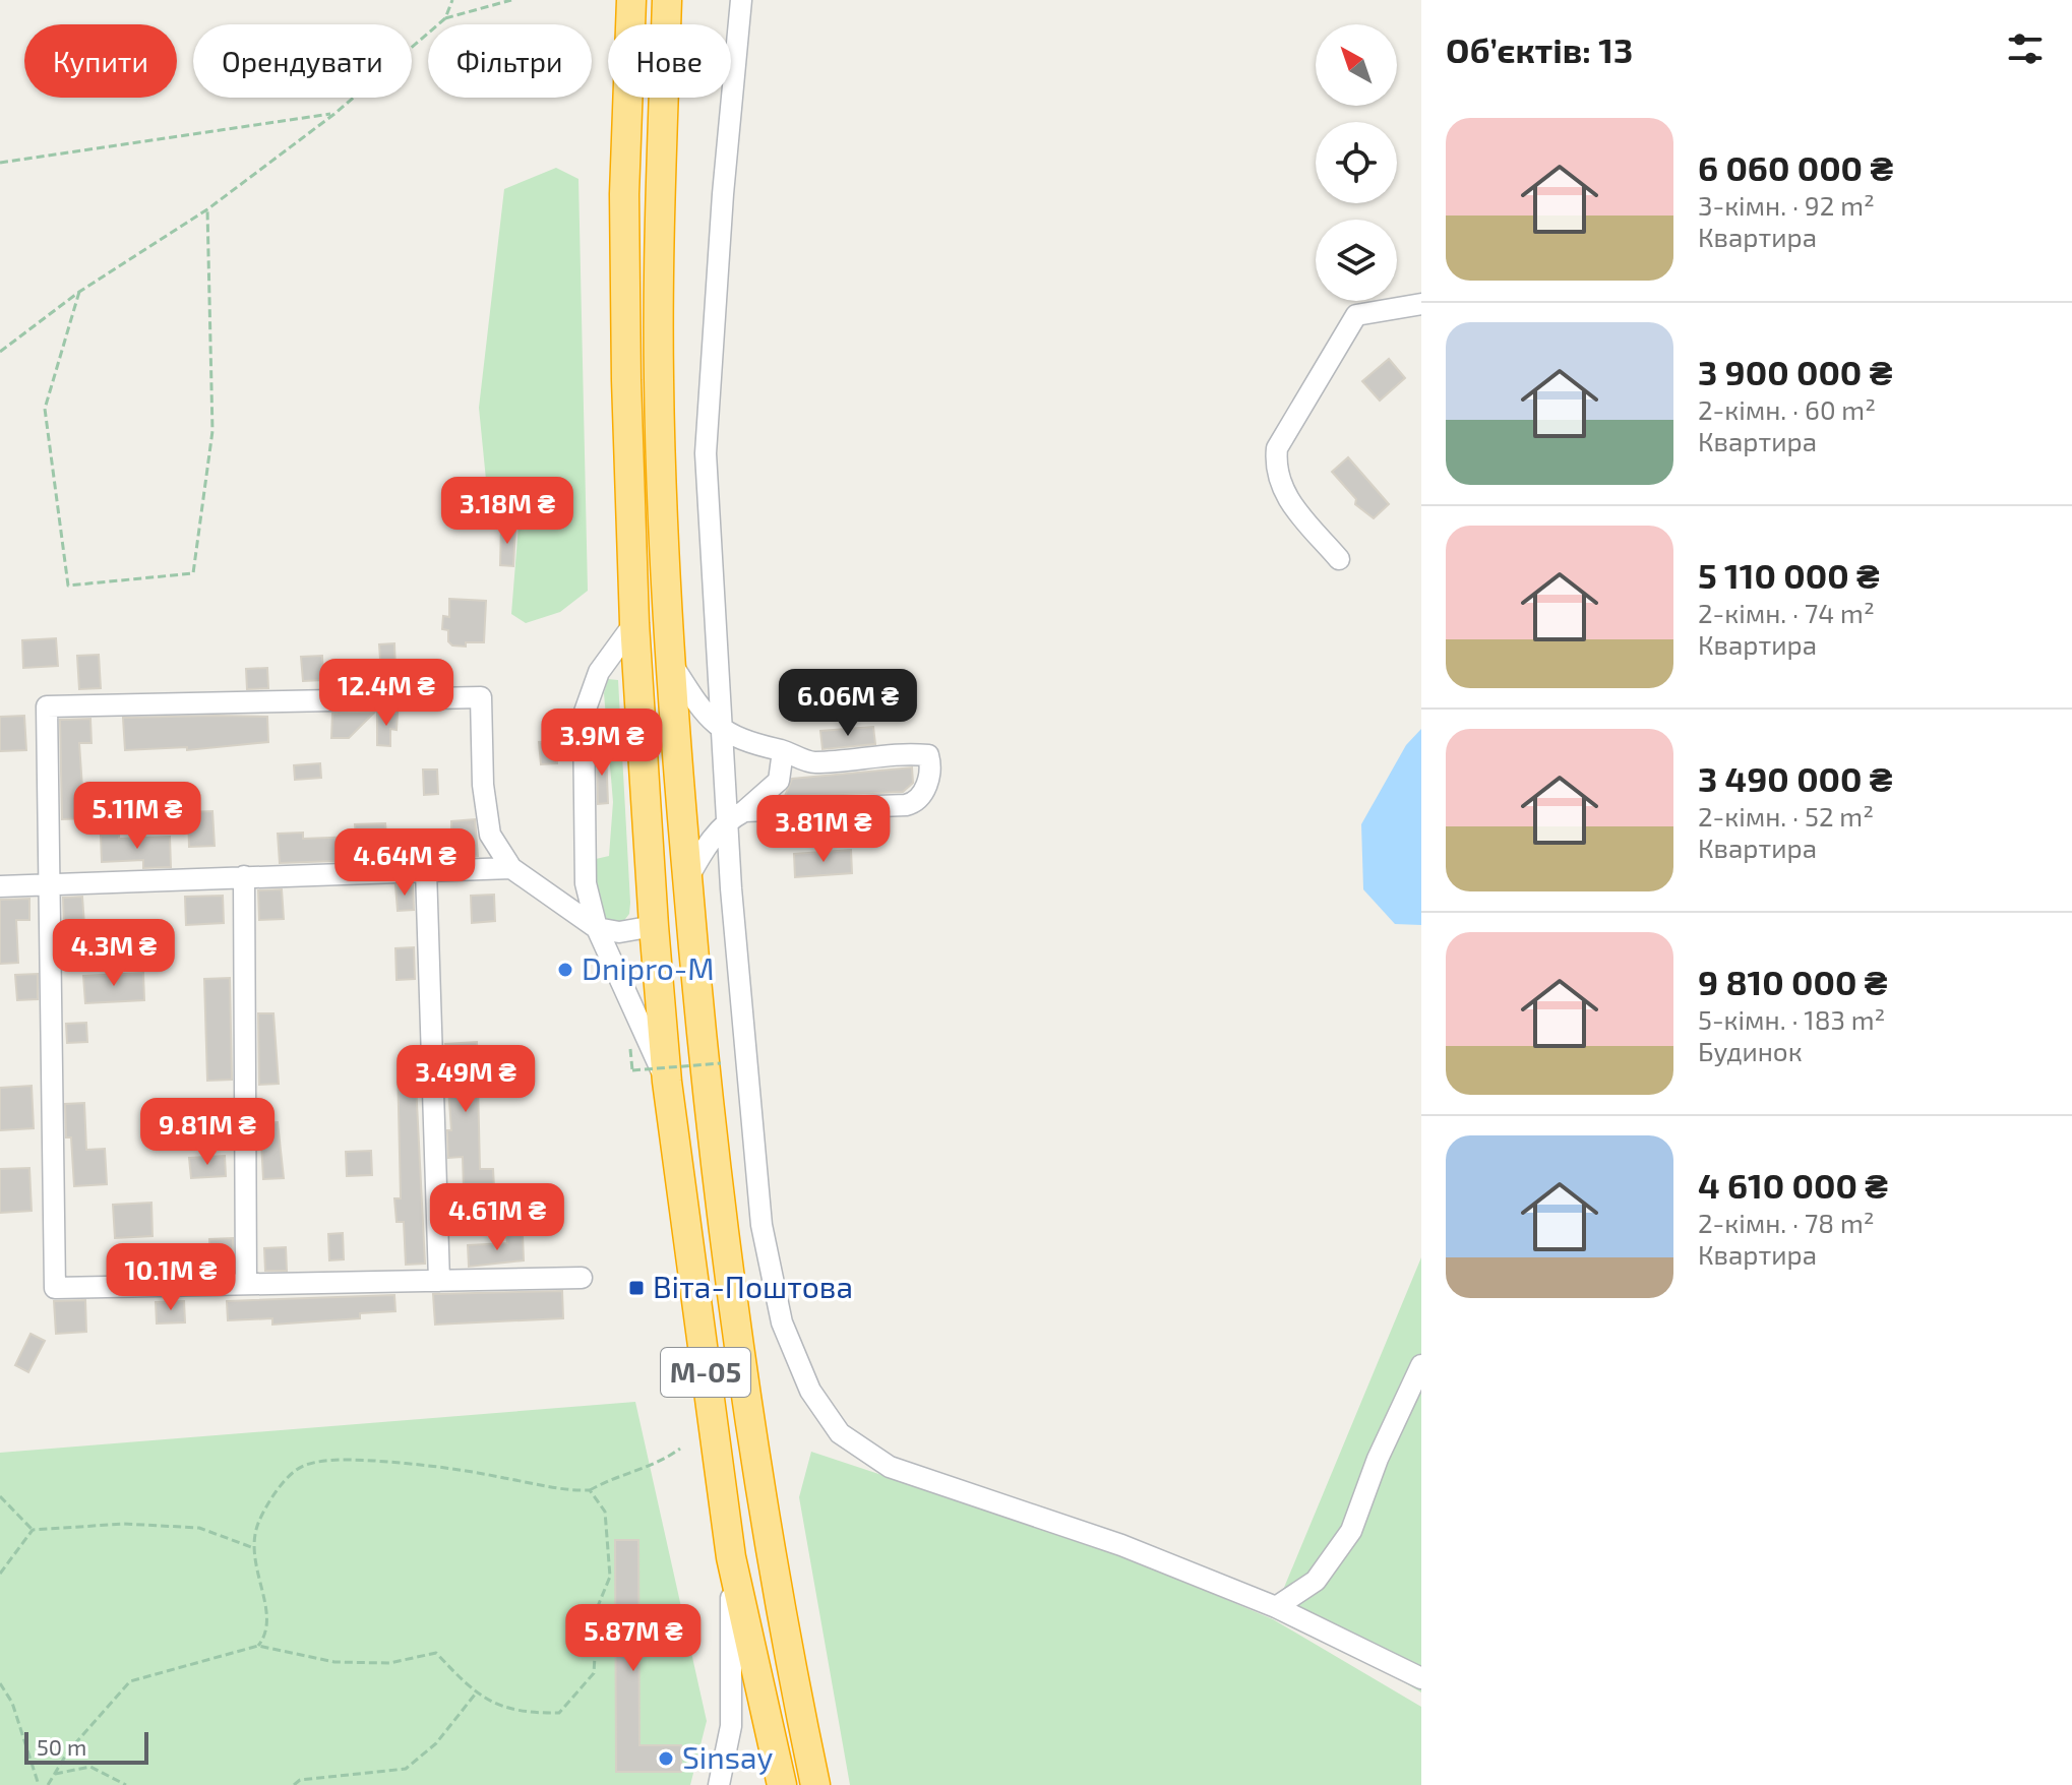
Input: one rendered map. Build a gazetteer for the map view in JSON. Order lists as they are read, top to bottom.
{
  "streets": {
    "highway": ["М-05"]
  },
  "places": {
    "other": ["Dnipro-M", "Sinsay"],
    "transit": ["Віта-Поштова"]
  },
  "scale_bar": "50 m",
  "north": "top left",
  "page": {
    "heading": "Об’єктів: 13",
    "chip": [
      "Купити",
      "Орендувати",
      "Фільтри",
      "Нове"
    ],
    "list": [
      {
        "name": "6 060 000 ₴",
        "note": "3-кімн. · 92 m² · Квартира"
      },
      {
        "name": "3 900 000 ₴",
        "note": "2-кімн. · 60 m² · Квартира"
      },
      {
        "name": "5 110 000 ₴",
        "note": "2-кімн. · 74 m² · Квартира"
      },
      {
        "name": "3 490 000 ₴",
        "note": "2-кімн. · 52 m² · Квартира"
      },
      {
        "name": "9 810 000 ₴",
        "note": "5-кімн. · 183 m² · Будинок"
      },
      {
        "name": "4 610 000 ₴",
        "note": "2-кімн. · 78 m² · Квартира"
      }
    ],
    "price": [
      "3.18M ₴",
      "12.4M ₴",
      "6.06M ₴",
      "3.9M ₴",
      "5.11M ₴",
      "3.81M ₴",
      "4.64M ₴",
      "4.3M ₴",
      "3.49M ₴",
      "9.81M ₴",
      "4.61M ₴",
      "10.1M ₴",
      "5.87M ₴"
    ],
    "scale": "50 m"
  }
}
